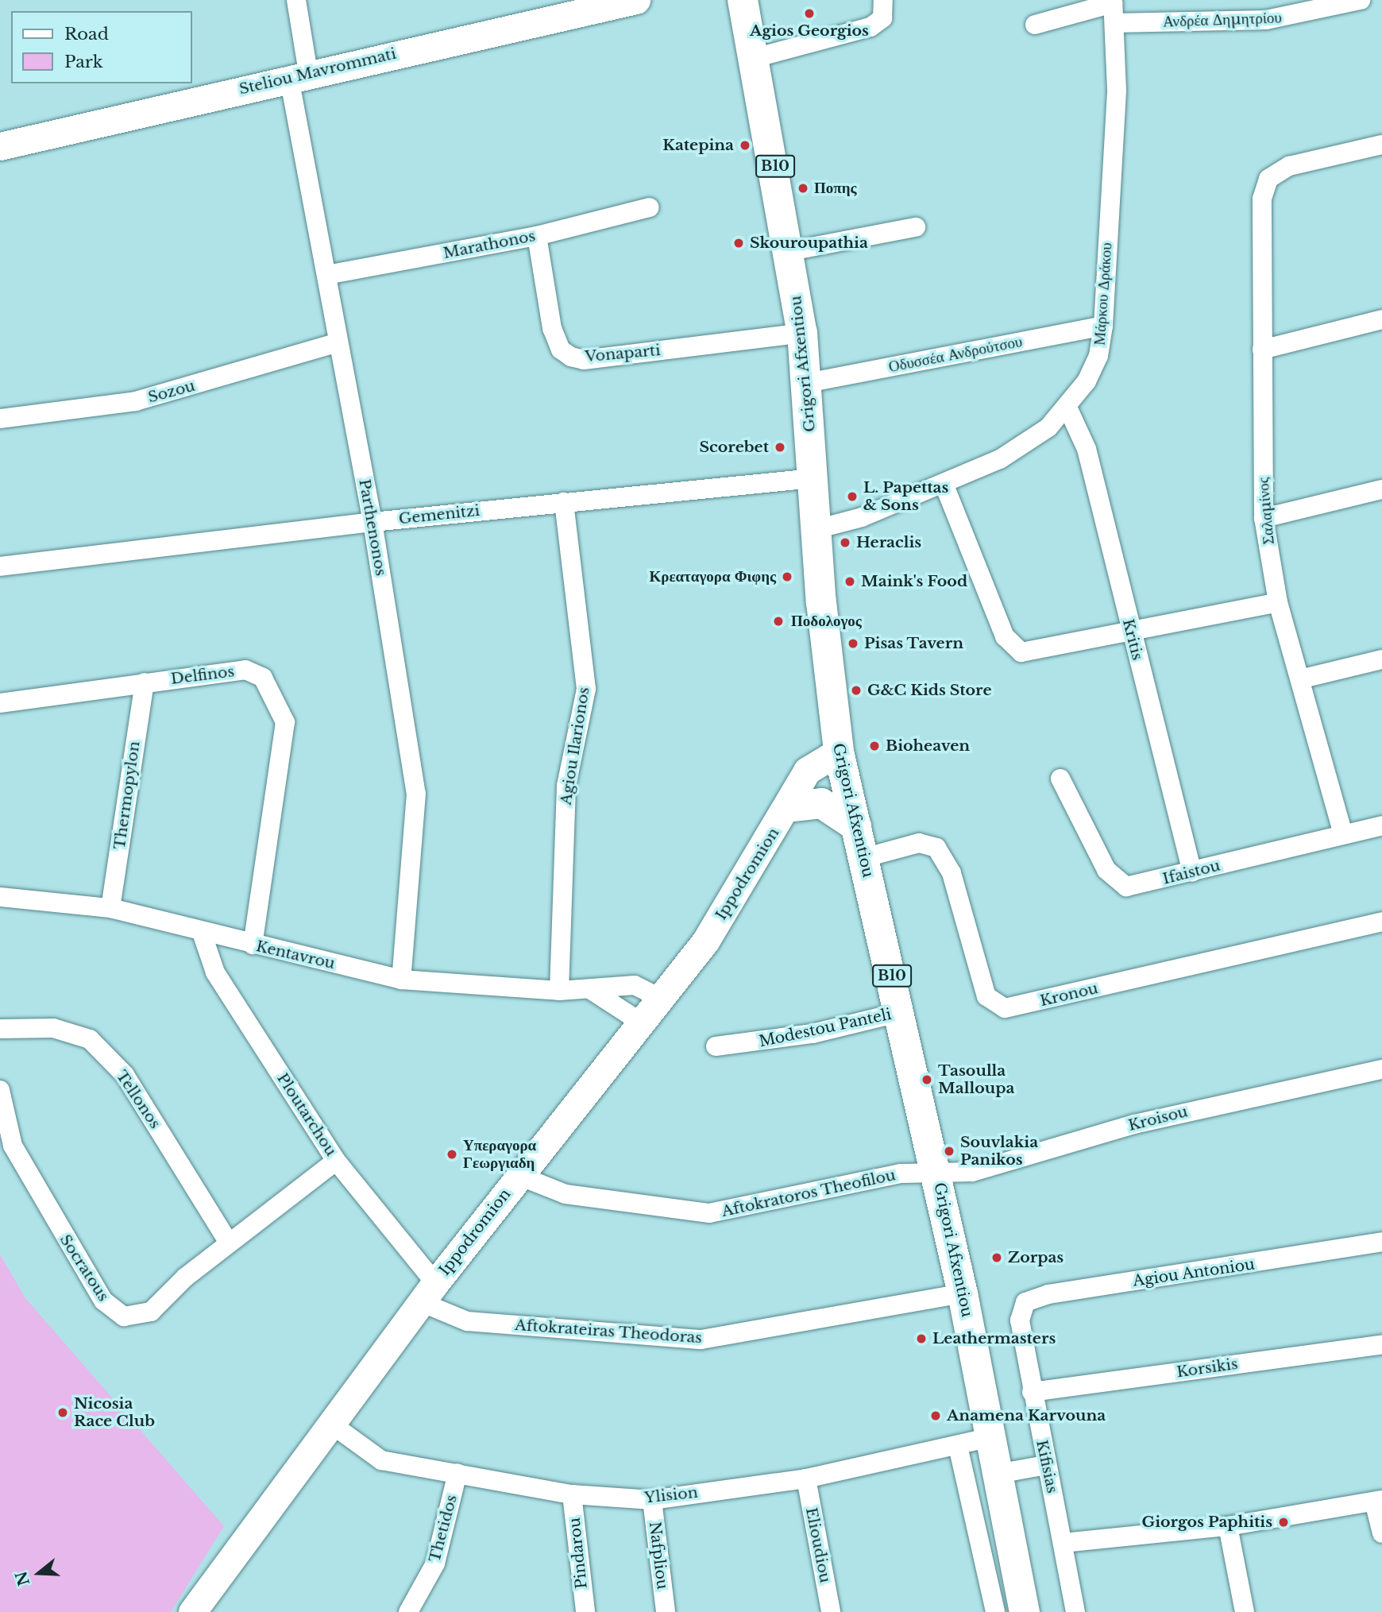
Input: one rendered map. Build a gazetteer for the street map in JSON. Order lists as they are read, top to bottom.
{
  "streets": {
    "main road": ["B10", "Grigori Afxentiou"],
    "street": [
      "Ανδρέα Δημητρίου",
      "Steliou Mavrommati",
      "Marathonos",
      "Μάρκου Δράκου",
      "Vonaparti",
      "Οδυσσέα Ανδρούτσου",
      "Sozou",
      "Σαλαμίνος",
      "Gemenitzi",
      "Parthenonos",
      "Kritis",
      "Delfinos",
      "Agiou Ilarionos",
      "Thermopylon",
      "Ifaistou",
      "Ippodromion",
      "Kentavrou",
      "Kronou",
      "Modestou Panteli",
      "Tellonos",
      "Ploutarchou",
      "Kroisou",
      "Aftokratoros Theofilou",
      "Socratous",
      "Agiou Antoniou",
      "Aftokrateiras Theodoras",
      "Korsikis",
      "Kifisias",
      "Ylision",
      "Thetidos",
      "Elioudiou",
      "Pindarou",
      "Nafpliou"
    ]
  },
  "crossings": [
    ["Ανδρέα Δημητρίου", "Μάρκου Δράκου"],
    ["Steliou Mavrommati", "Parthenonos"],
    ["Marathonos", "Vonaparti"],
    ["Marathonos", "Parthenonos"],
    ["Μάρκου Δράκου", "Οδυσσέα Ανδρούτσου"],
    ["Μάρκου Δράκου", "Grigori Afxentiou"],
    ["Μάρκου Δράκου", "Kritis"],
    ["Vonaparti", "Grigori Afxentiou"],
    ["Οδυσσέα Ανδρούτσου", "Grigori Afxentiou"],
    ["Grigori Afxentiou", "Gemenitzi"],
    ["Grigori Afxentiou", "Ippodromion"],
    ["Grigori Afxentiou", "Kronou"],
    ["Grigori Afxentiou", "Modestou Panteli"],
    ["Grigori Afxentiou", "Kroisou"],
    ["Grigori Afxentiou", "Aftokratoros Theofilou"],
    ["Grigori Afxentiou", "Aftokrateiras Theodoras"],
    ["Grigori Afxentiou", "Ylision"],
    ["Sozou", "Parthenonos"],
    ["Σαλαμίνος", "Ifaistou"],
    ["Gemenitzi", "Parthenonos"],
    ["Gemenitzi", "Agiou Ilarionos"],
    ["Parthenonos", "Kentavrou"],
    ["Kritis", "Ifaistou"],
    ["Delfinos", "Thermopylon"],
    ["Delfinos", "Kentavrou"],
    ["Agiou Ilarionos", "Kentavrou"],
    ["Thermopylon", "Kentavrou"],
    ["Ippodromion", "Kentavrou"],
    ["Ippodromion", "Ploutarchou"],
    ["Ippodromion", "Aftokratoros Theofilou"],
    ["Ippodromion", "Aftokrateiras Theodoras"],
    ["Ippodromion", "Ylision"],
    ["Kentavrou", "Ploutarchou"],
    ["Tellonos", "Socratous"],
    ["Ploutarchou", "Socratous"],
    ["Ploutarchou", "Aftokrateiras Theodoras"],
    ["Kroisou", "Aftokratoros Theofilou"],
    ["Agiou Antoniou", "Kifisias"],
    ["Korsikis", "Kifisias"],
    ["Ylision", "Thetidos"],
    ["Ylision", "Elioudiou"],
    ["Ylision", "Pindarou"],
    ["Ylision", "Nafpliou"]
  ],
  "places": [
    "Agios Georgios",
    "Katepina",
    "Ποπης",
    "Skouroupathia",
    "Scorebet",
    "L. Papettas & Sons",
    "Heraclis",
    "Κρεαταγορα Φιφης",
    "Maink's Food",
    "Ποδολογος",
    "Pisas Tavern",
    "G&C Kids Store",
    "Bioheaven",
    "Tasoulla Malloupa",
    "Souvlakia Panikos",
    "Υπεραγορα Γεωργιαδη",
    "Zorpas",
    "Leathermasters",
    "Nicosia Race Club",
    "Anamena Karvouna",
    "Giorgos Paphitis"
  ],
  "legend": ["Road", "Park"],
  "north": "left"
}
